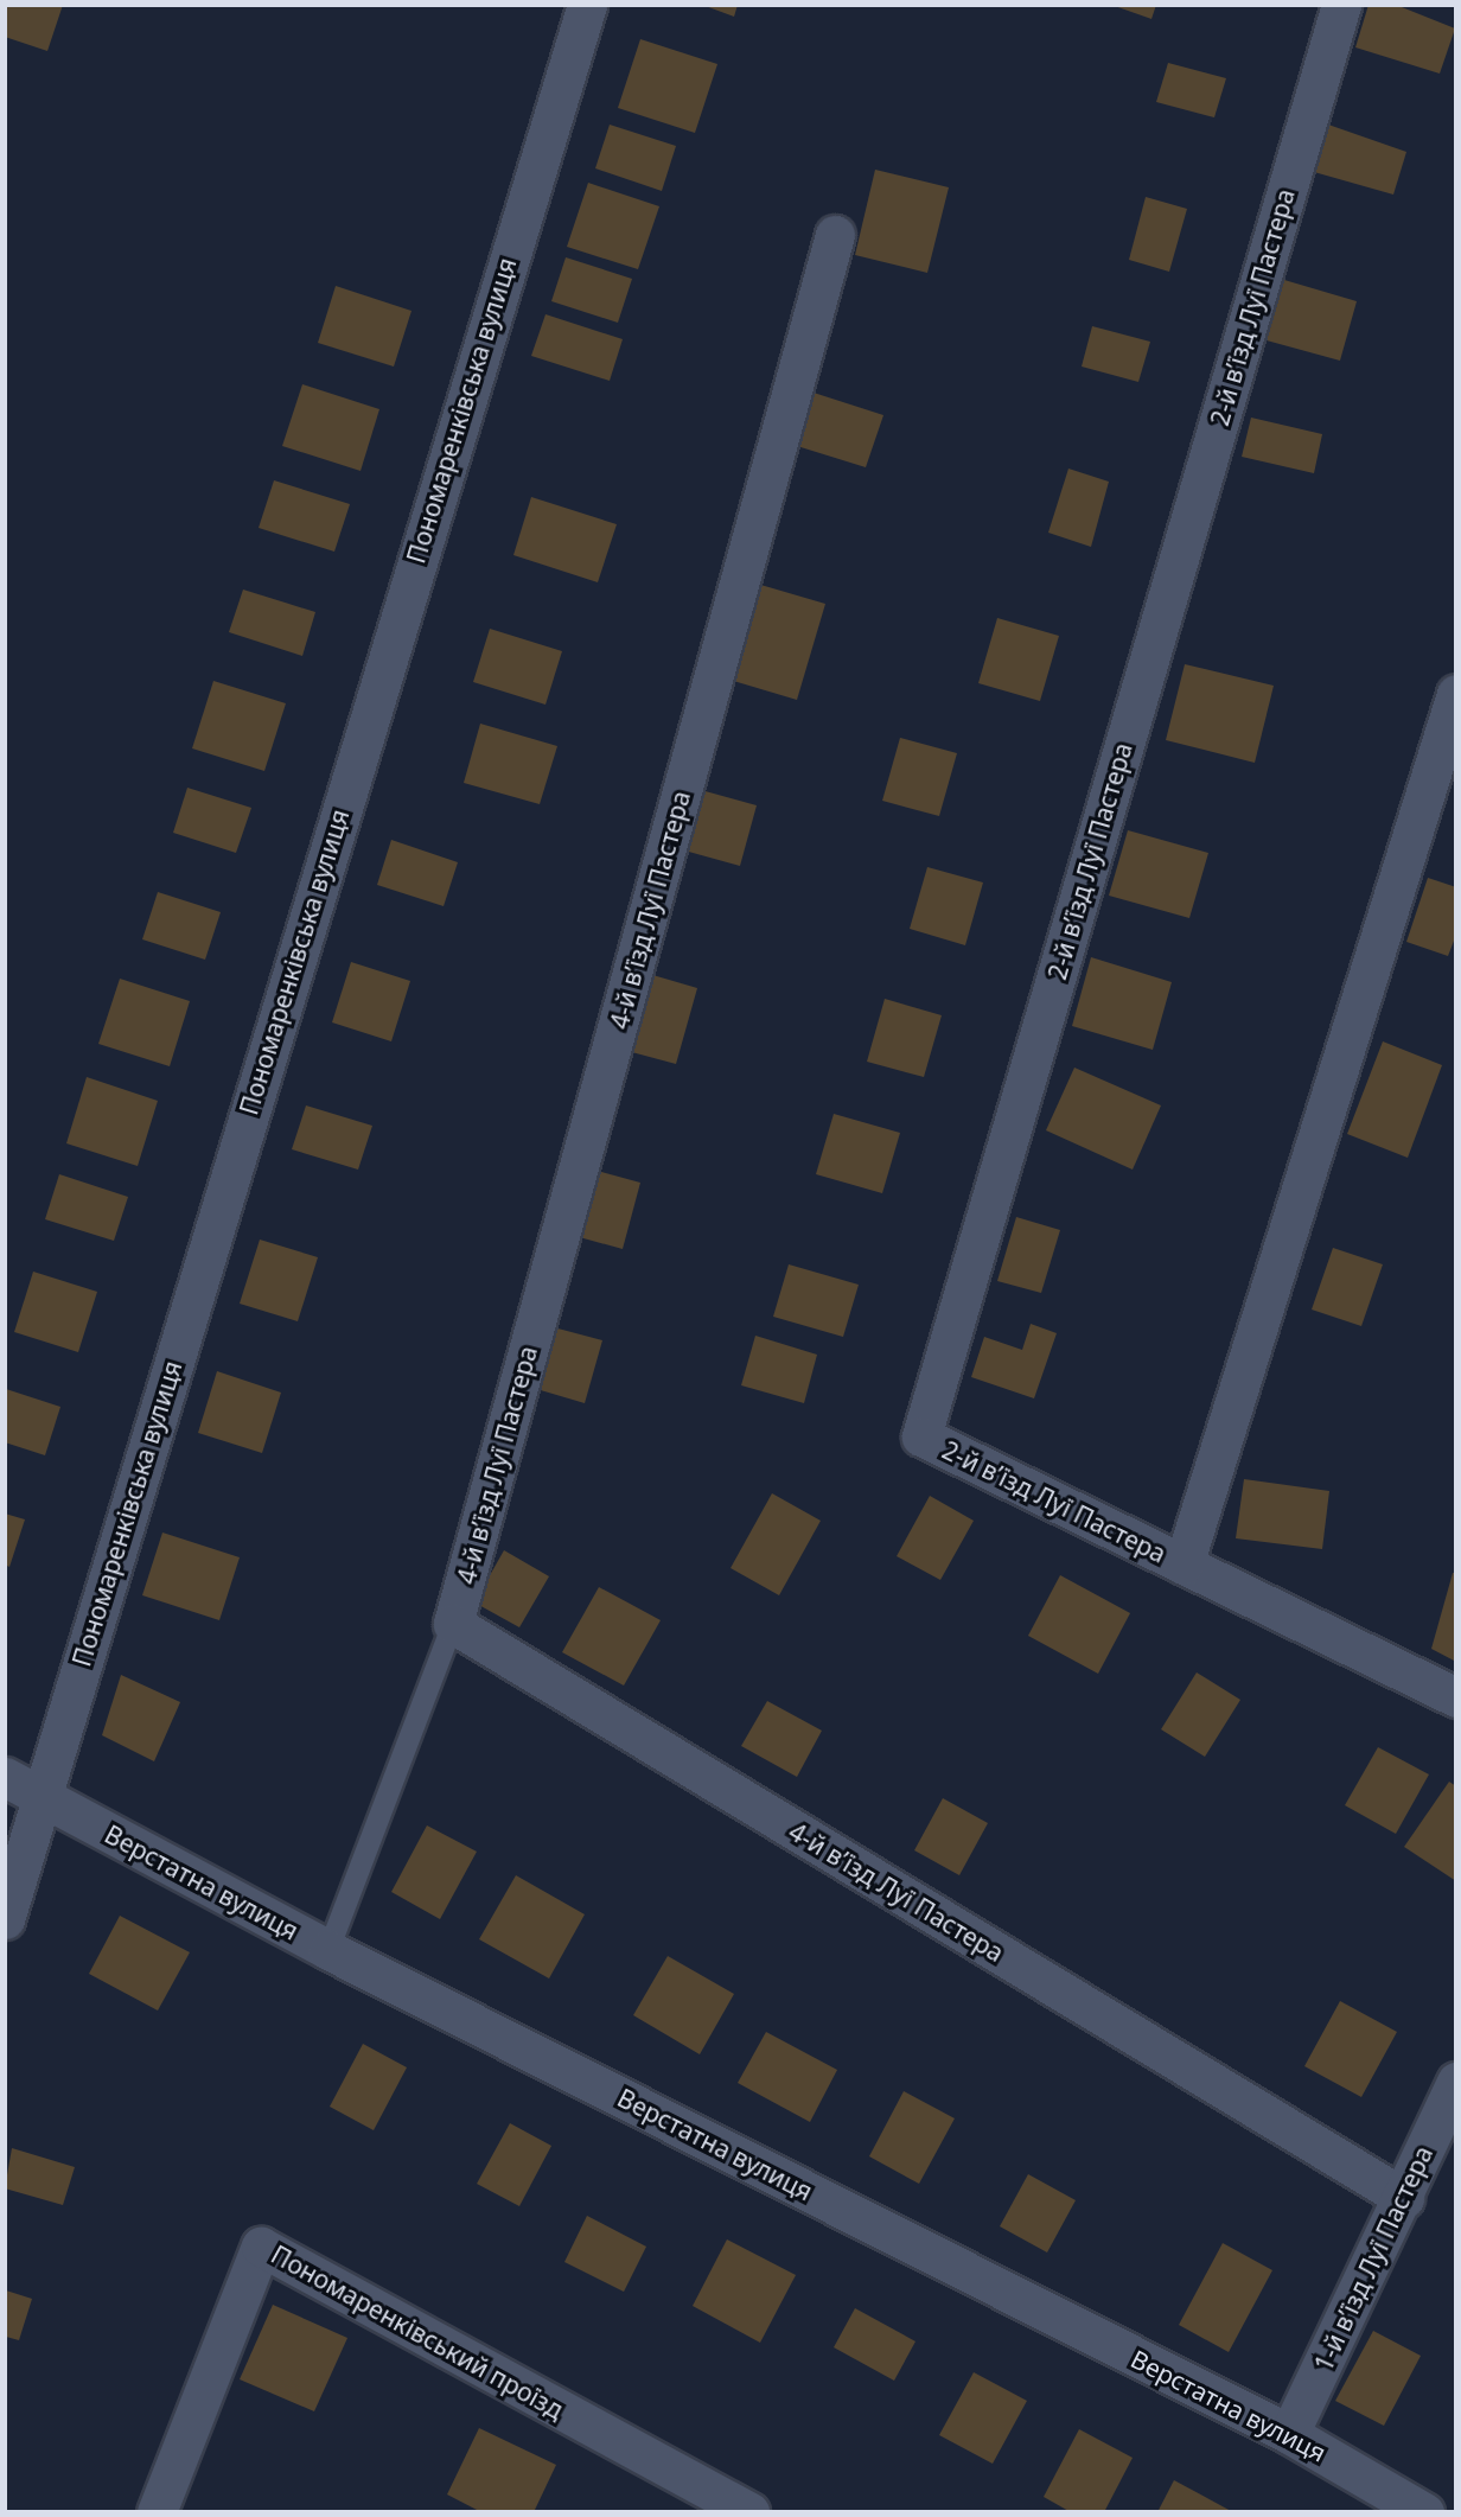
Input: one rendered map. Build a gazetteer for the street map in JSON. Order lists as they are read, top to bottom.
{
  "streets": {
    "street": [
      "2-й в’їзд Луї Пастера",
      "Пономаренківська вулиця",
      "4-й в’їзд Луї Пастера",
      "Верстатна вулиця",
      "1-й в’їзд Луї Пастера",
      "Пономаренківський проїзд"
    ]
  },
  "crossings": [
    ["Пономаренківська вулиця", "Верстатна вулиця"],
    ["4-й в’їзд Луї Пастера", "1-й в’їзд Луї Пастера"],
    ["Верстатна вулиця", "1-й в’їзд Луї Пастера"]
  ]
}
